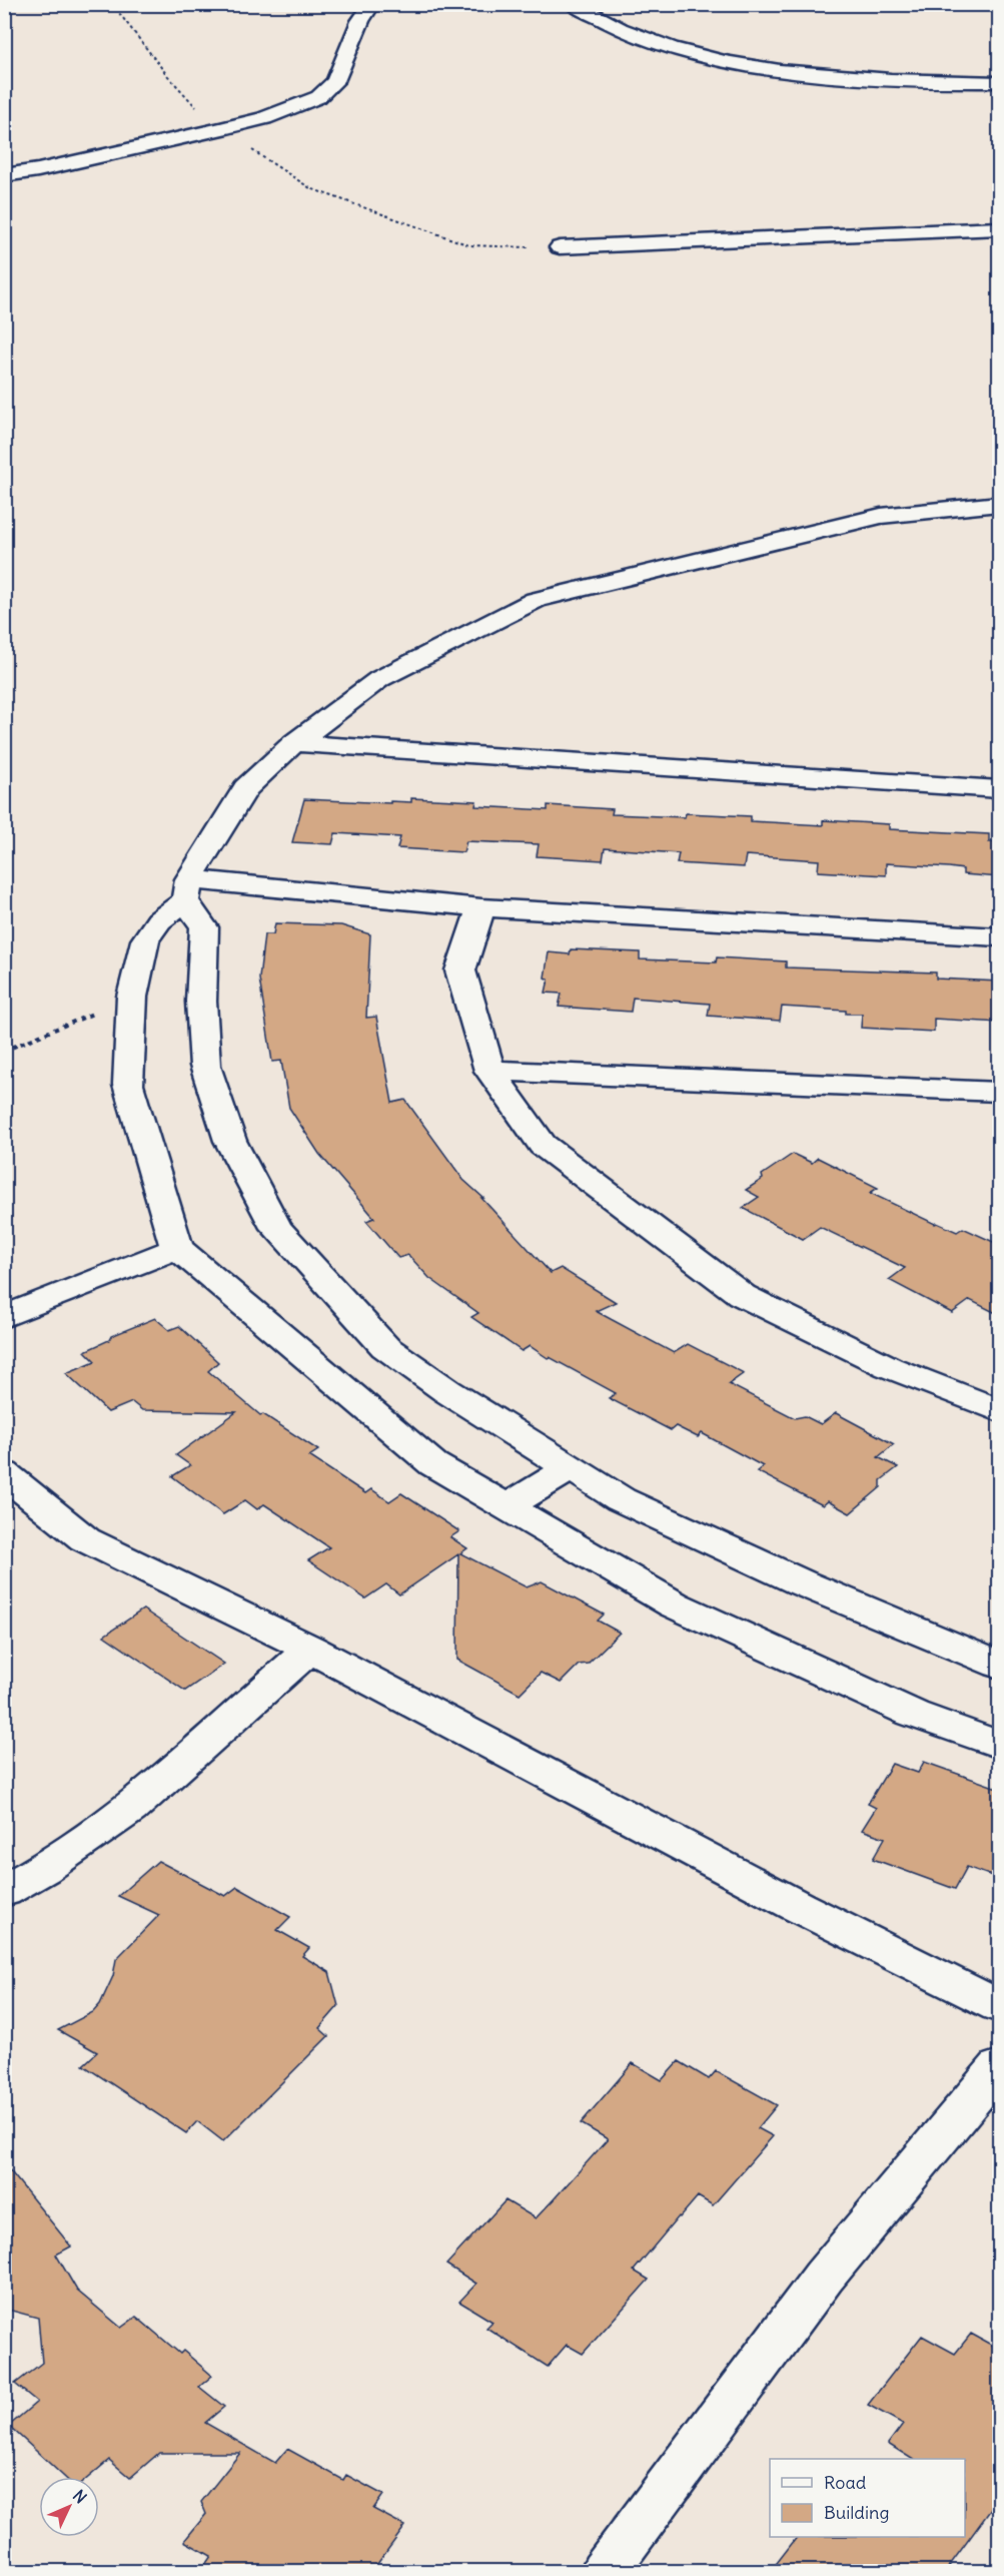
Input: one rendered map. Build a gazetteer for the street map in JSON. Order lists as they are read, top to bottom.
{
  "legend": ["Road", "Building"],
  "north": "top right"
}
